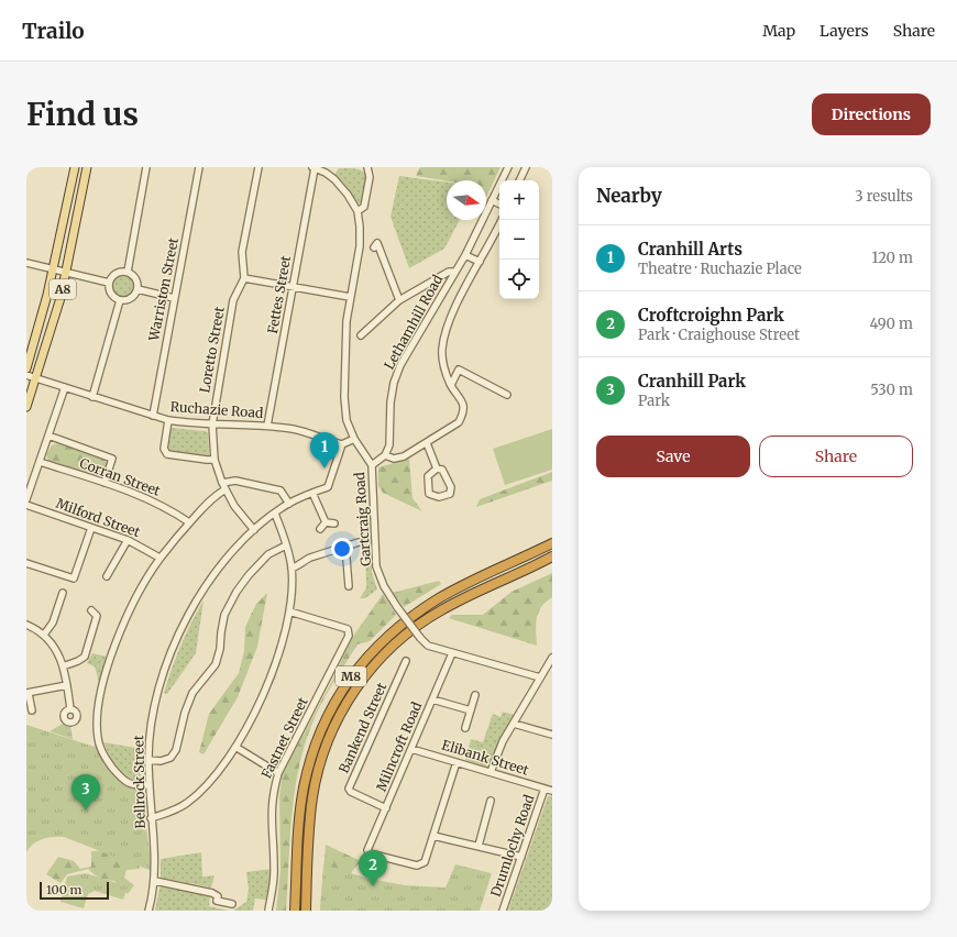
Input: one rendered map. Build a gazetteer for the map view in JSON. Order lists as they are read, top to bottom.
{
  "streets": {
    "highway": ["M8"],
    "main road": ["A8"],
    "street": [
      "Warriston Street",
      "Fettes Street",
      "Lethamhill Road",
      "Loretto Street",
      "Ruchazie Road",
      "Corran Street",
      "Milford Street",
      "Gartcraig Road",
      "Bankend Street",
      "Fastnet Street",
      "Milncroft Road",
      "Elibank Street",
      "Bellrock Street",
      "Drumlochy Road"
    ]
  },
  "crossings": [
    ["A8", "Ruchazie Road"],
    ["Warriston Street", "Ruchazie Road"],
    ["Fettes Street", "Ruchazie Road"],
    ["Fettes Street", "Gartcraig Road"],
    ["Loretto Street", "Ruchazie Road"],
    ["Loretto Street", "Bellrock Street"],
    ["Ruchazie Road", "Bellrock Street"],
    ["Gartcraig Road", "Milncroft Road"],
    ["Bankend Street", "Milncroft Road"],
    ["Milncroft Road", "Elibank Street"],
    ["Elibank Street", "Drumlochy Road"]
  ],
  "scale_bar": "100 m",
  "north": "right",
  "page": {
    "header": "Trailo",
    "nav": ["Map", "Layers", "Share"],
    "buttons": [
      "Directions",
      ["Save", "Share"]
    ],
    "title": "Find us",
    "heading": ["Nearby", "3 results"],
    "map_buttons": ["+", "−"],
    "list": [
      {
        "mark": "1",
        "name": "Cranhill Arts",
        "note": "Theatre · Ruchazie Place",
        "value": "120 m"
      },
      {
        "mark": "2",
        "name": "Croftcroighn Park",
        "note": "Park · Craighouse Street",
        "value": "490 m"
      },
      {
        "mark": "3",
        "name": "Cranhill Park",
        "note": "Park",
        "value": "530 m"
      }
    ],
    "pins": ["1", "3", "2"],
    "scale": "100 m"
  }
}
